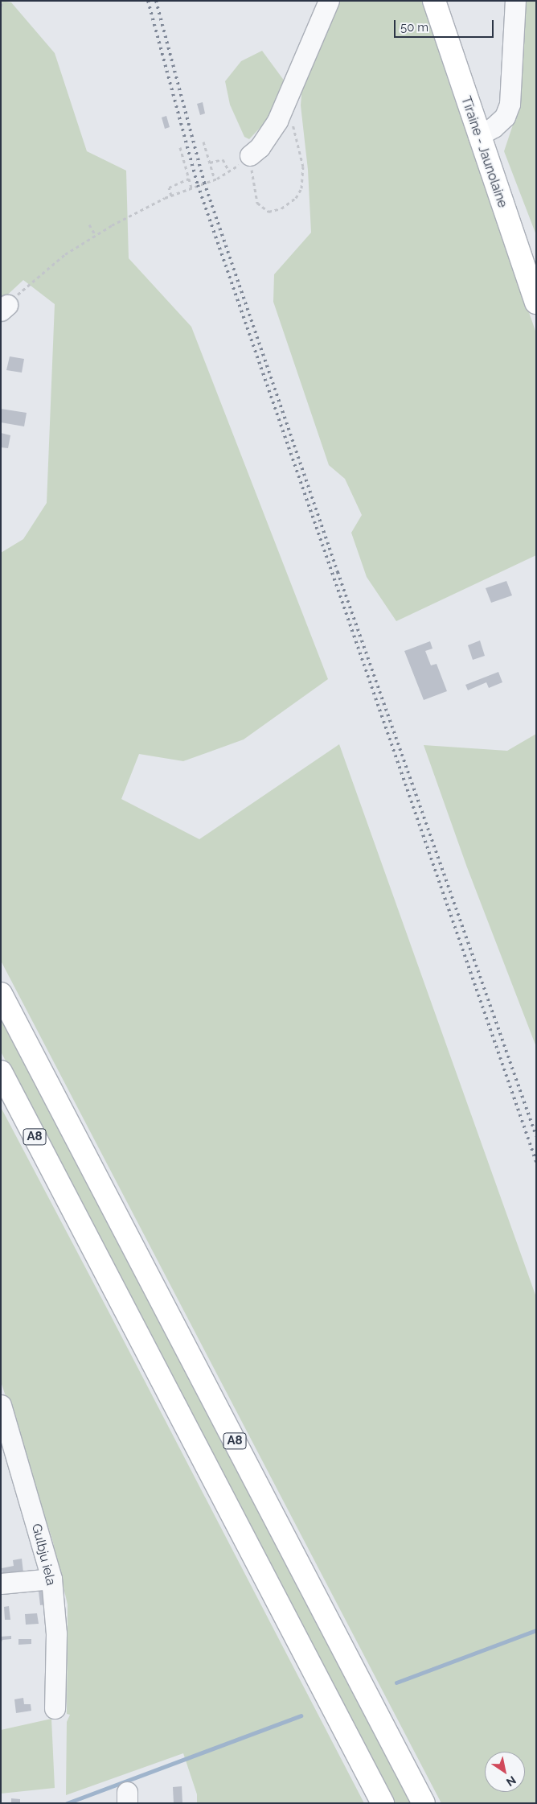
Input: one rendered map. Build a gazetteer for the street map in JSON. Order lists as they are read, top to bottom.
{
  "streets": {
    "main road": ["Tīraine - Jaunolaine", "A8"],
    "street": ["Gulbju iela"]
  },
  "scale_bar": "50 m",
  "north": "bottom right"
}
